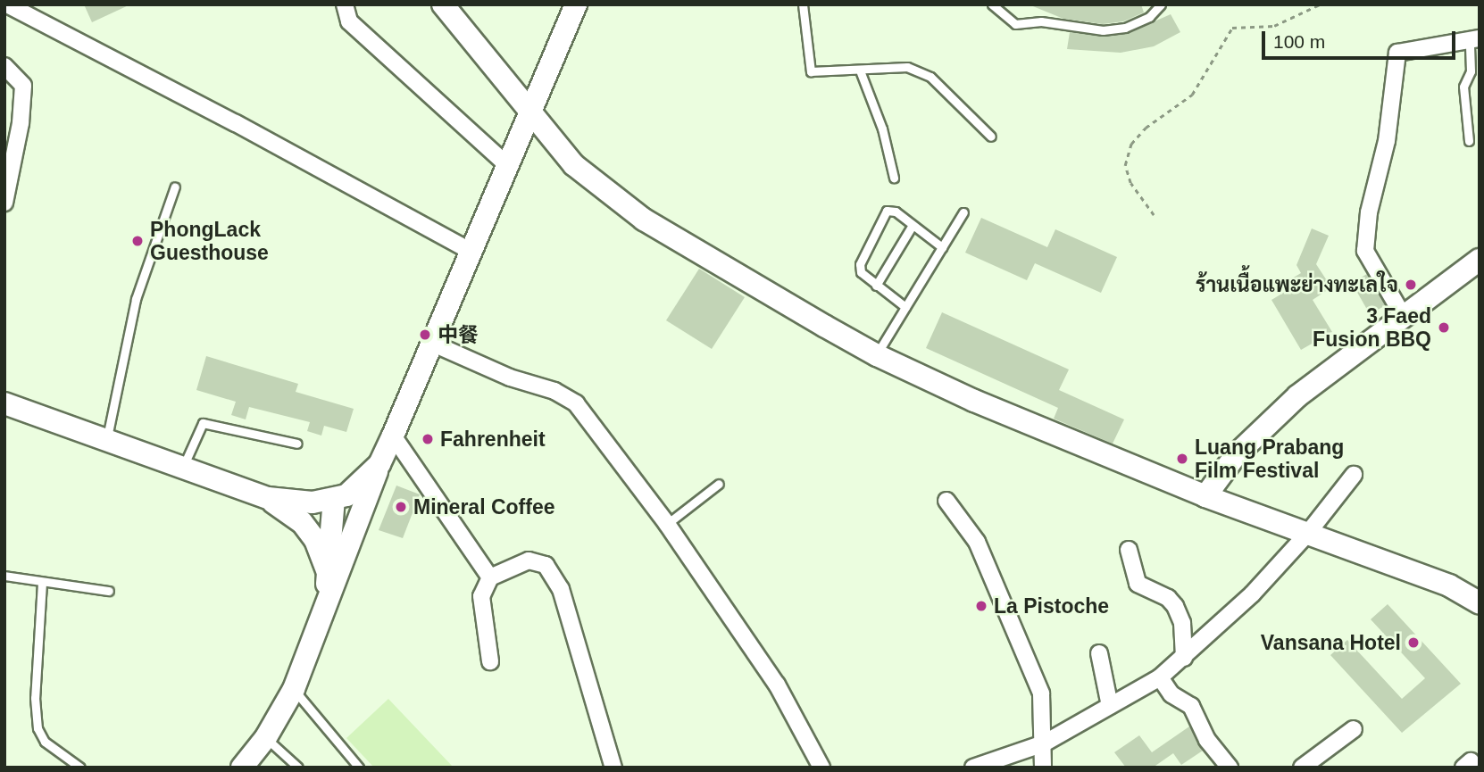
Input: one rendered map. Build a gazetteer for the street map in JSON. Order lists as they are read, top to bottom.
{
  "places": [
    "PhongLack Guesthouse",
    "ร้านเนื้อแพะย่างทะเลใจ",
    "3 Faed Fusion BBQ",
    "中餐",
    "Fahrenheit",
    "Luang Prabang Film Festival",
    "Mineral Coffee",
    "La Pistoche",
    "Vansana Hotel"
  ],
  "scale_bar": "100 m"
}
